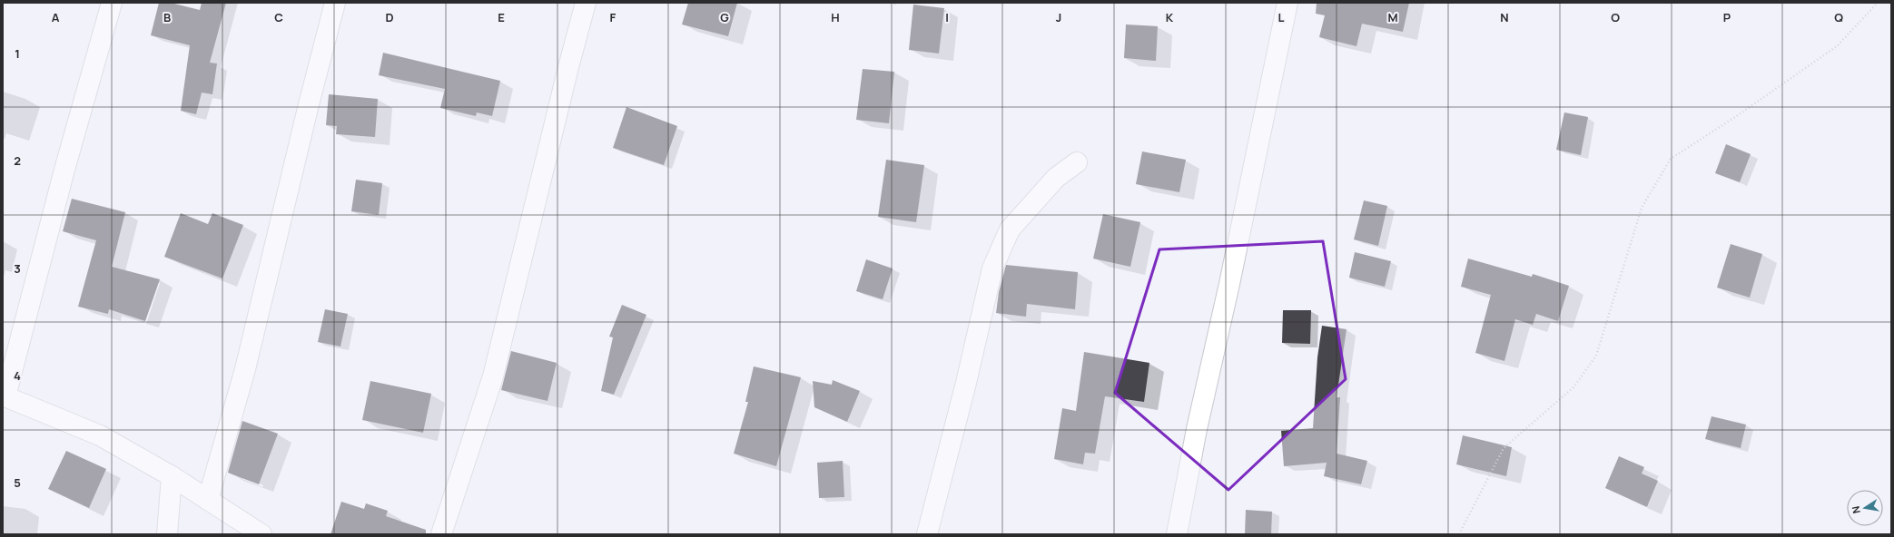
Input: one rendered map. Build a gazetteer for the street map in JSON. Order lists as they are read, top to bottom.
{
  "north": "left",
  "grid": {
    "columns": [
      "A",
      "B",
      "C",
      "D",
      "E",
      "F",
      "G",
      "H",
      "I",
      "J",
      "K",
      "L",
      "M",
      "N",
      "O",
      "P",
      "Q"
    ],
    "rows": [
      "1",
      "2",
      "3",
      "4",
      "5"
    ]
  }
}
